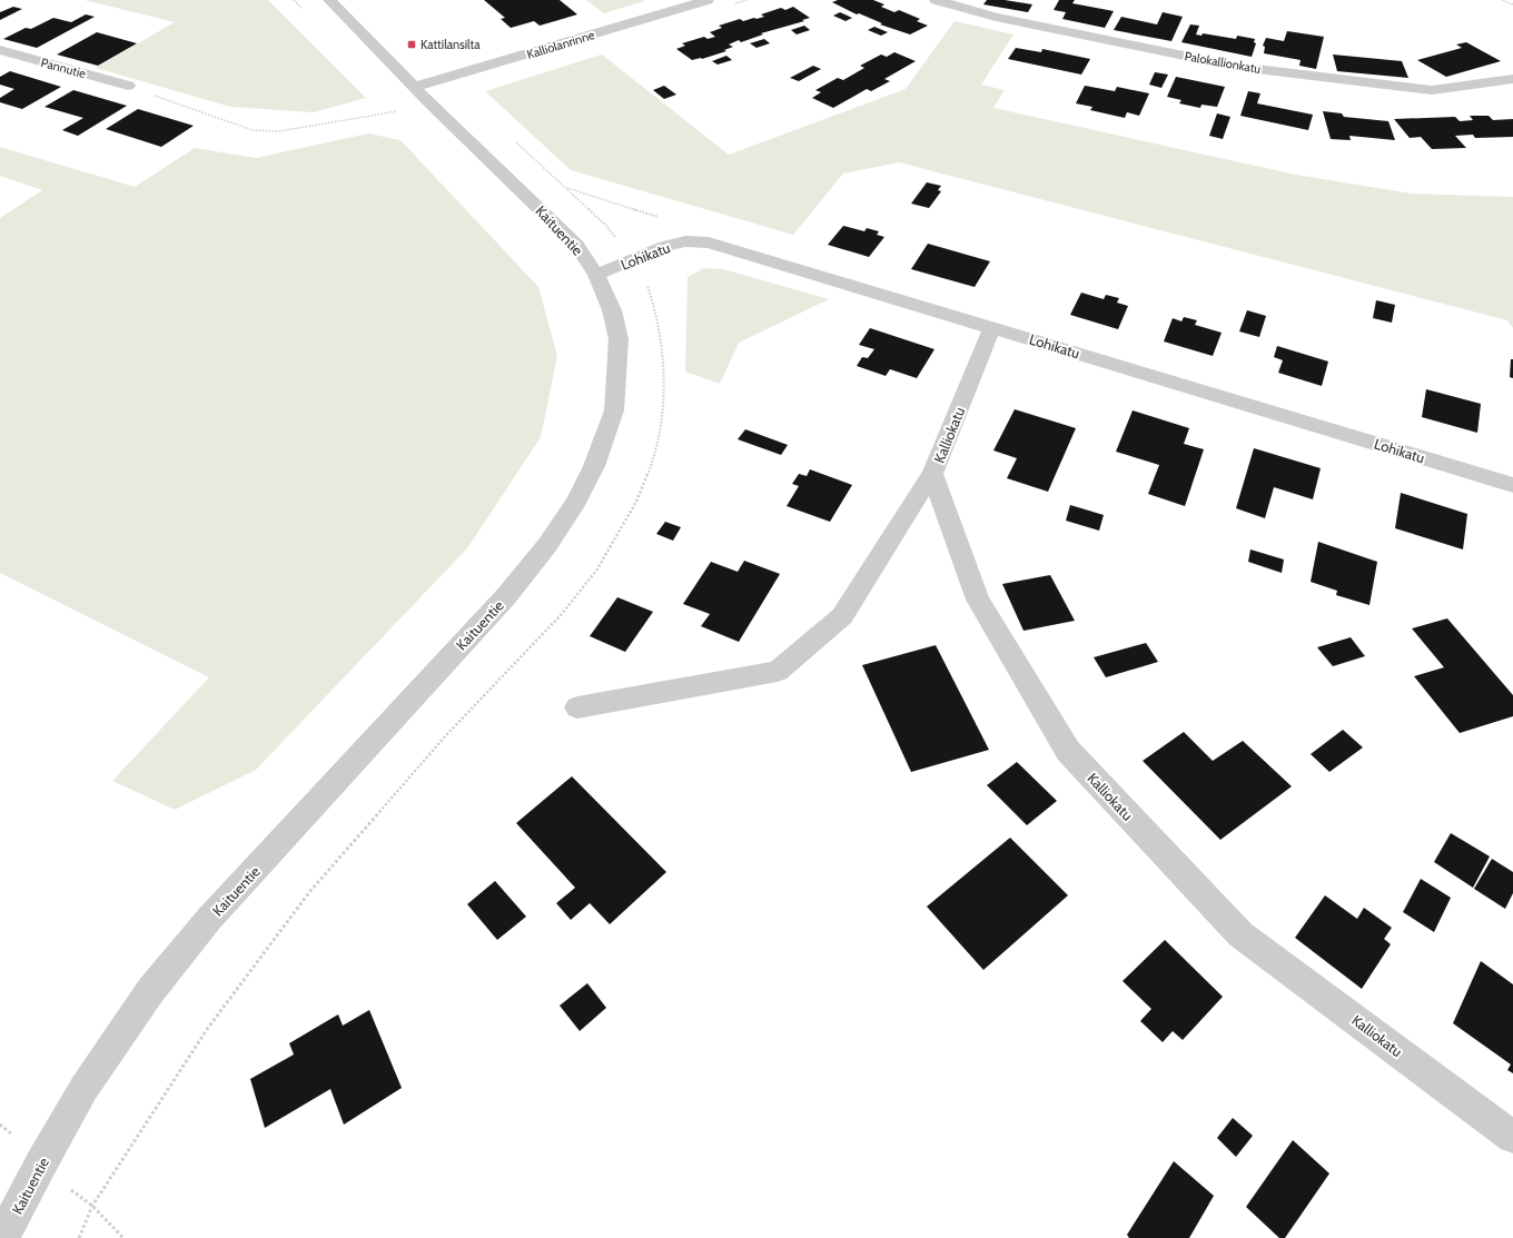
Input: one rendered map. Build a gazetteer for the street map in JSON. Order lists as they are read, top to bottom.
{
  "streets": {
    "street": [
      "Kalliolanrinne",
      "Palokallionkatu",
      "Pannutie",
      "Kaituentie",
      "Lohikatu",
      "Kalliokatu"
    ]
  },
  "crossings": [
    ["Kalliolanrinne", "Kaituentie"],
    ["Kaituentie", "Lohikatu"],
    ["Lohikatu", "Kalliokatu"]
  ],
  "places": {
    "transit": ["Kattilansilta"]
  }
}
